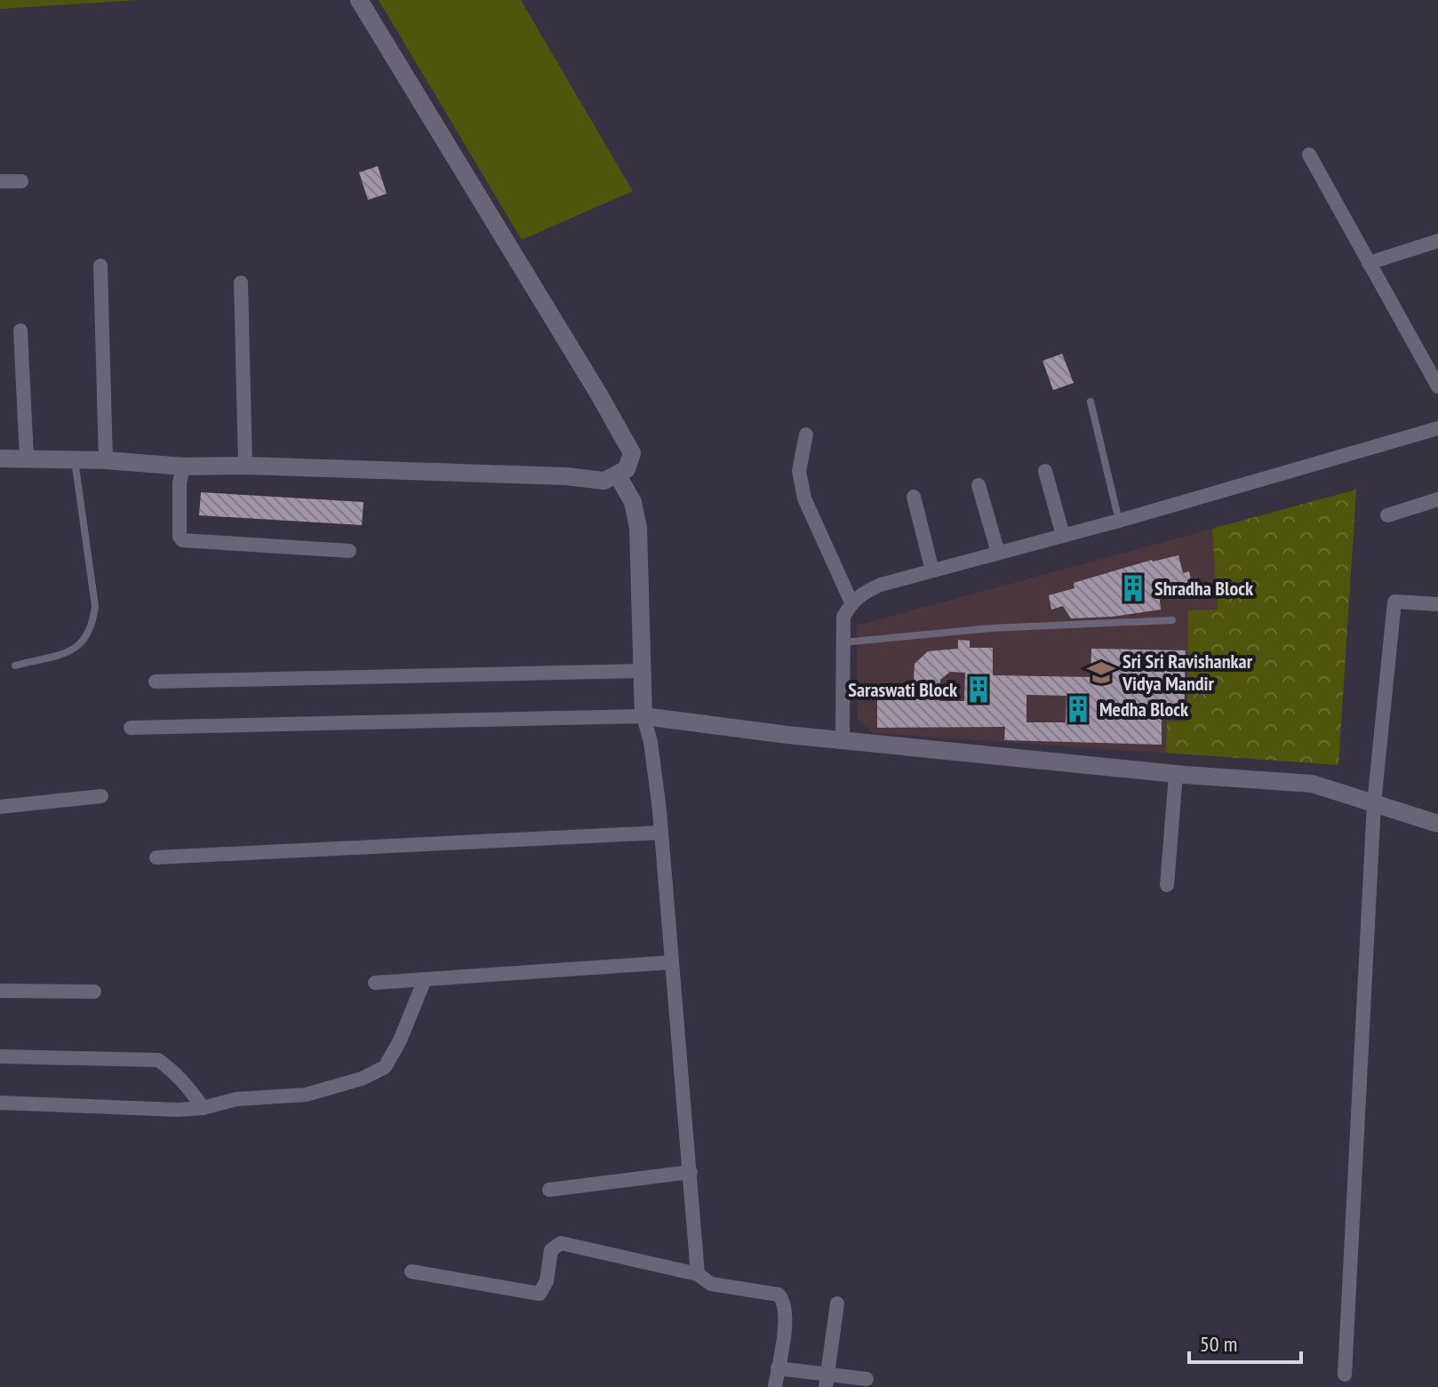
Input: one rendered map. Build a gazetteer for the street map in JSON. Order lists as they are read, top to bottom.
{
  "places": {
    "building": ["Shradha Block", "Saraswati Block", "Medha Block"],
    "school or university": ["Sri Sri Ravishankar Vidya Mandir"]
  },
  "scale_bar": "50 m"
}
